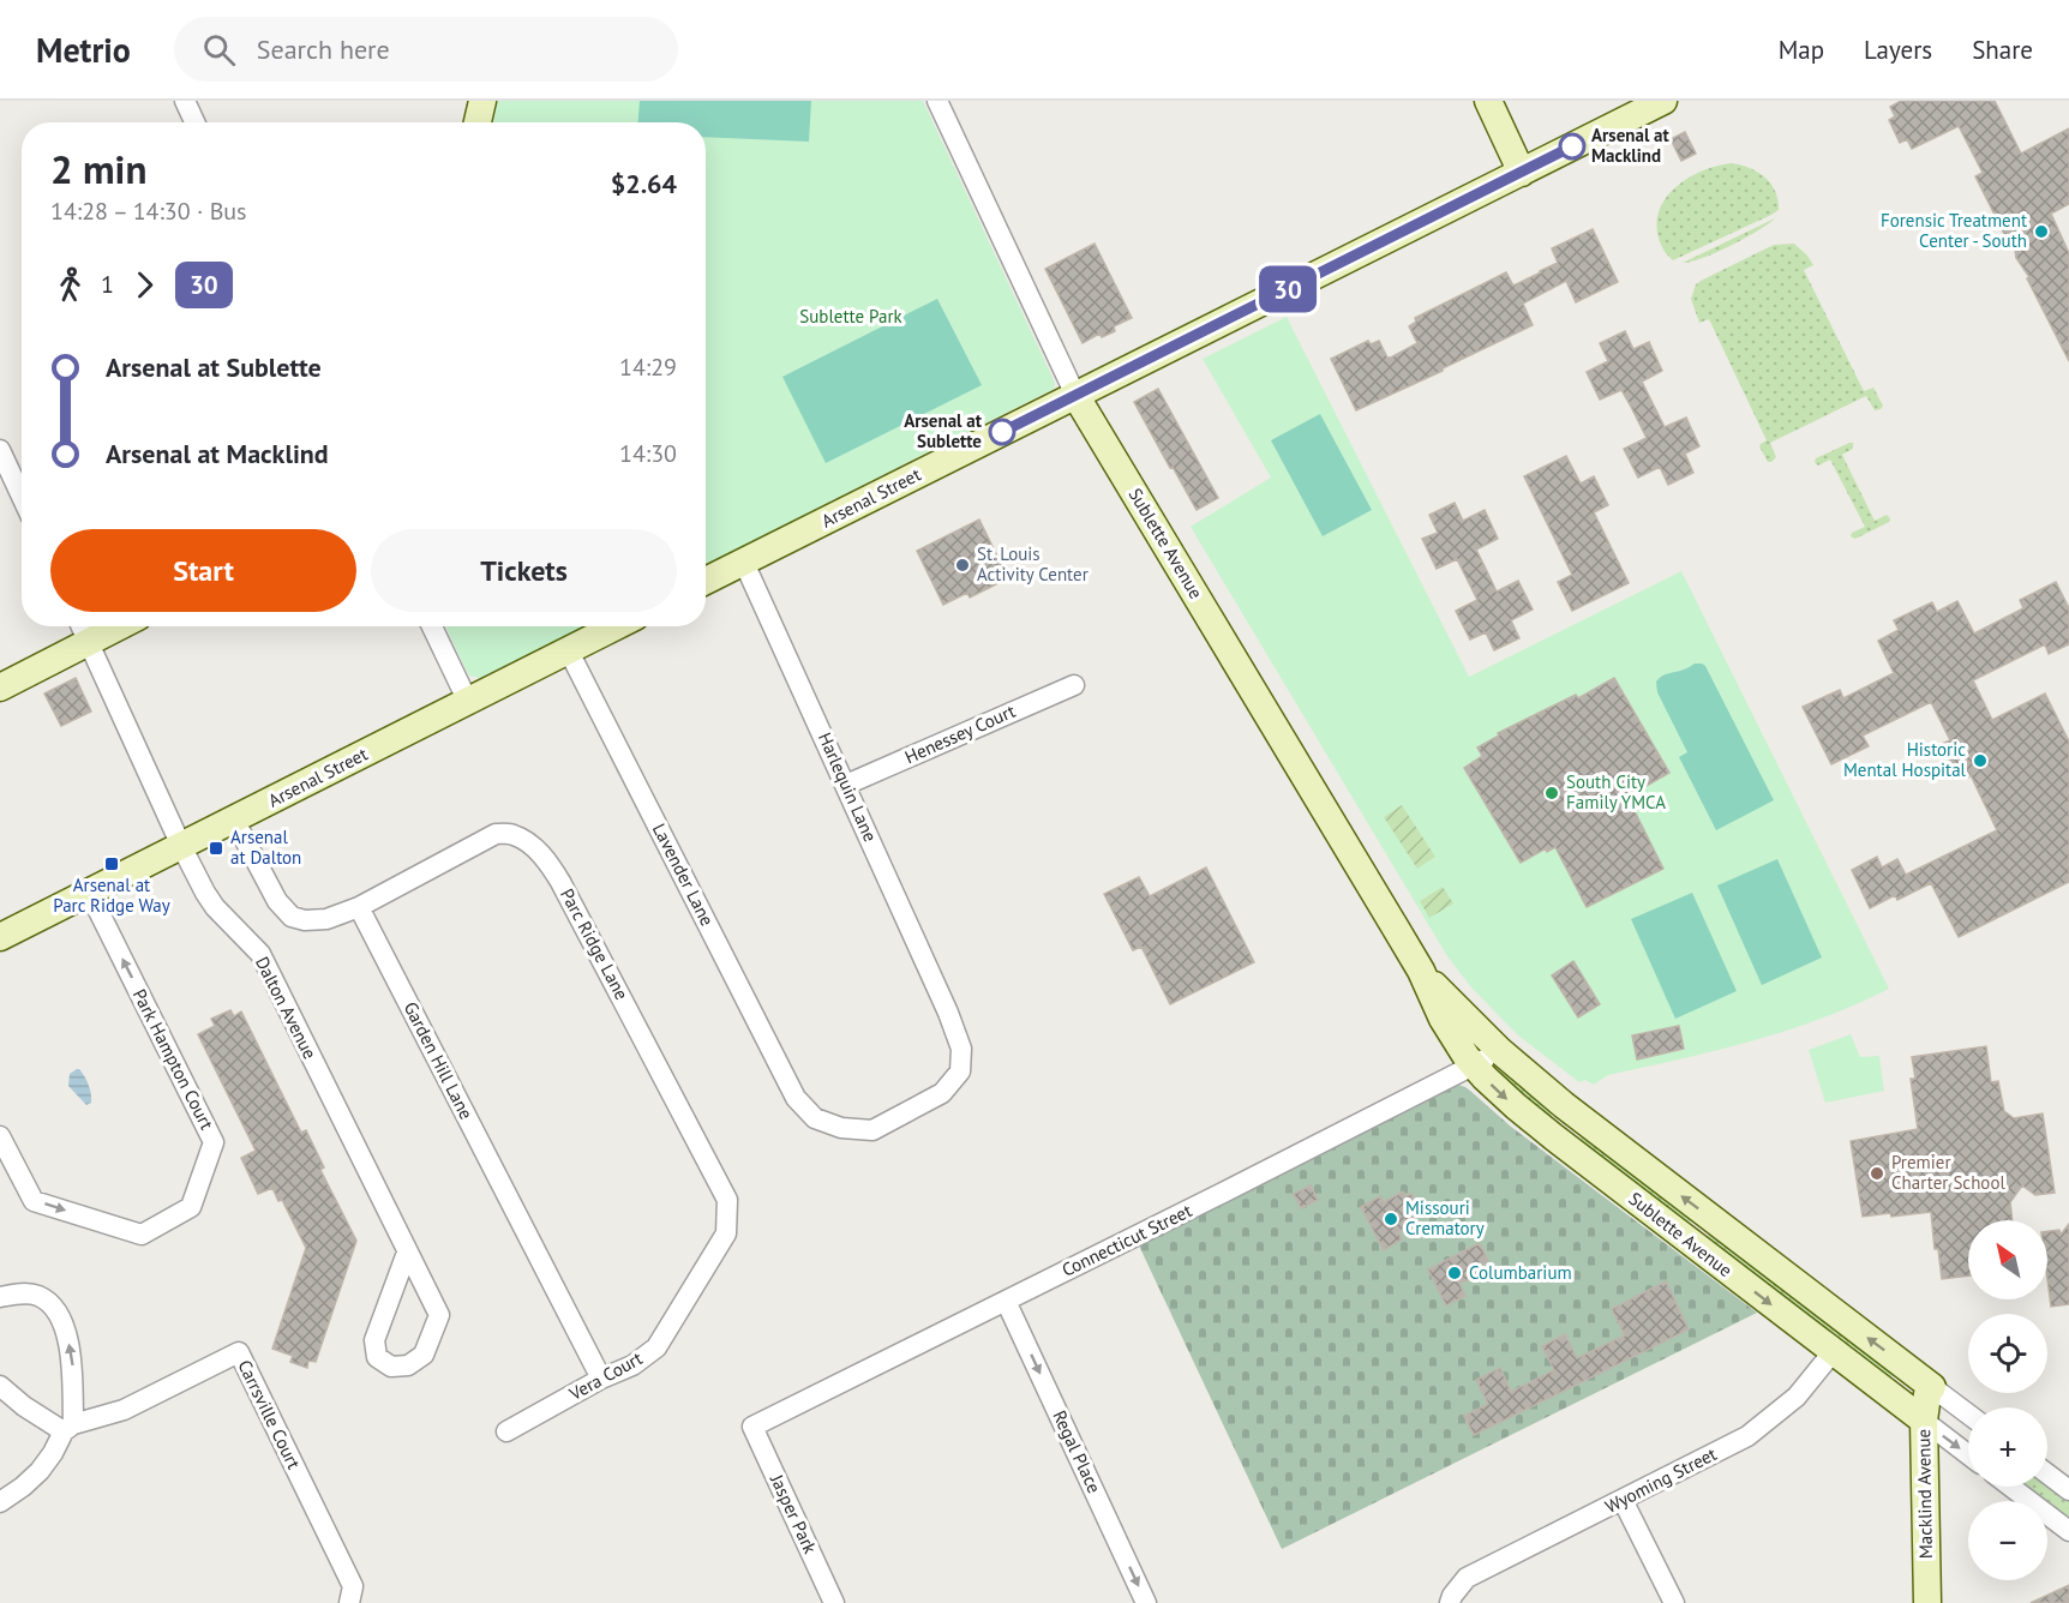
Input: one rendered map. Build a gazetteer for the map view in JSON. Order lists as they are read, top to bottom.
{
  "streets": {
    "street": [
      "Arsenal Street",
      "Sublette Avenue",
      "Henessey Court",
      "Harlequin Lane",
      "Lavender Lane",
      "Parc Ridge Lane",
      "Dalton Avenue",
      "Park Hampton Court",
      "Garden Hill Lane",
      "Connecticut Street",
      "Vera Court",
      "Carrsville Court",
      "Regal Place",
      "Wyoming Street",
      "Macklind Avenue",
      "Jasper Park"
    ]
  },
  "crossings": [
    ["Arsenal Street", "Sublette Avenue"],
    ["Arsenal Street", "Harlequin Lane"],
    ["Arsenal Street", "Lavender Lane"],
    ["Arsenal Street", "Dalton Avenue"],
    ["Arsenal Street", "Park Hampton Court"],
    ["Sublette Avenue", "Connecticut Street"],
    ["Sublette Avenue", "Wyoming Street"],
    ["Sublette Avenue", "Macklind Avenue"],
    ["Henessey Court", "Harlequin Lane"],
    ["Harlequin Lane", "Lavender Lane"],
    ["Parc Ridge Lane", "Garden Hill Lane"],
    ["Parc Ridge Lane", "Vera Court"],
    ["Garden Hill Lane", "Vera Court"],
    ["Connecticut Street", "Regal Place"],
    ["Connecticut Street", "Jasper Park"]
  ],
  "one_way": ["Regal Place"],
  "parks": ["Sublette Park"],
  "places": {
    "other": [
      "Arsenal at Macklind",
      "Forensic Treatment Center - South",
      "Arsenal at Sublette",
      "St. Louis Activity Center",
      "Historic Mental Hospital",
      "South City Family YMCA",
      "Premier Charter School",
      "Missouri Crematory",
      "Columbarium"
    ],
    "transit": ["Arsenal at Dalton", "Arsenal at Parc Ridge Way"]
  },
  "lines": ["bus line 30"],
  "north": "top left",
  "page": {
    "header": "Metrio",
    "search": "Search here",
    "nav": ["Map", "Layers", "Share"],
    "on_map": "30",
    "heading": ["2 min", "14:28 – 14:30 · Bus", "$2.64"],
    "legs": ["1", "30"],
    "list": [
      {
        "name": "Arsenal at Sublette",
        "value": "14:29"
      },
      {
        "name": "Arsenal at Macklind",
        "value": "14:30"
      }
    ],
    "buttons": ["Start", "Tickets"],
    "map_buttons": ["+", "−"]
  }
}
